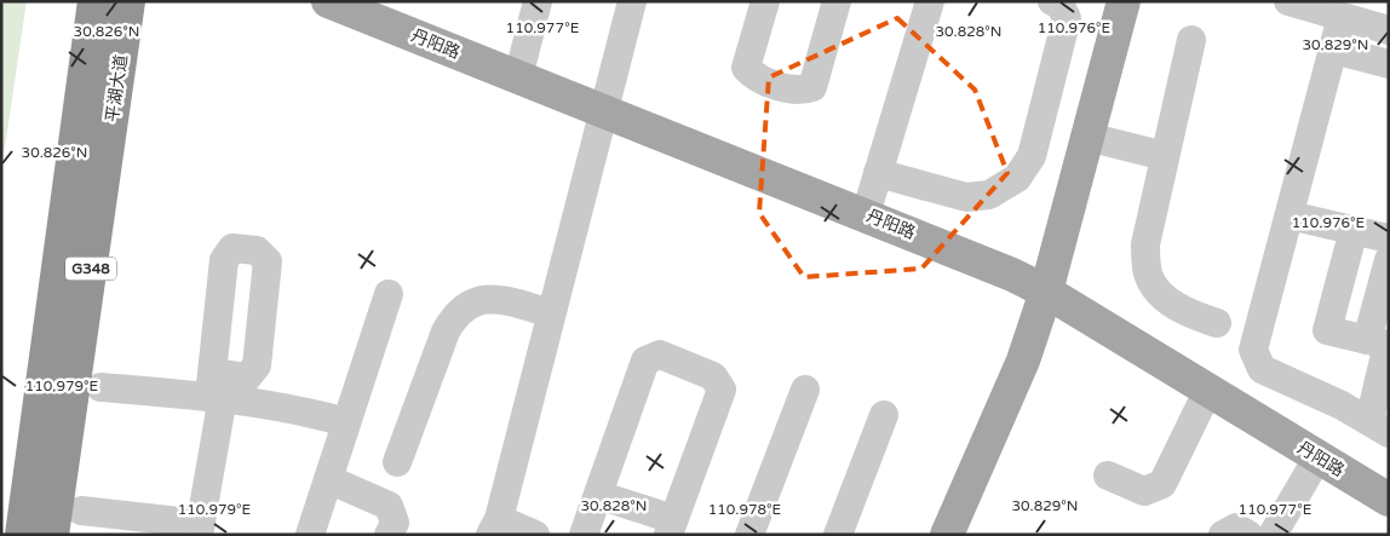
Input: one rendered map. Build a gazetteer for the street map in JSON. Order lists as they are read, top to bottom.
{
  "streets": {
    "highway": ["平湖大道", "G348"],
    "main road": ["丹阳路"]
  },
  "coordinates": [
    "110.977°E",
    "110.976°E",
    "30.826°N",
    "30.828°N",
    "30.829°N",
    "110.979°E",
    "110.978°E"
  ]
}
